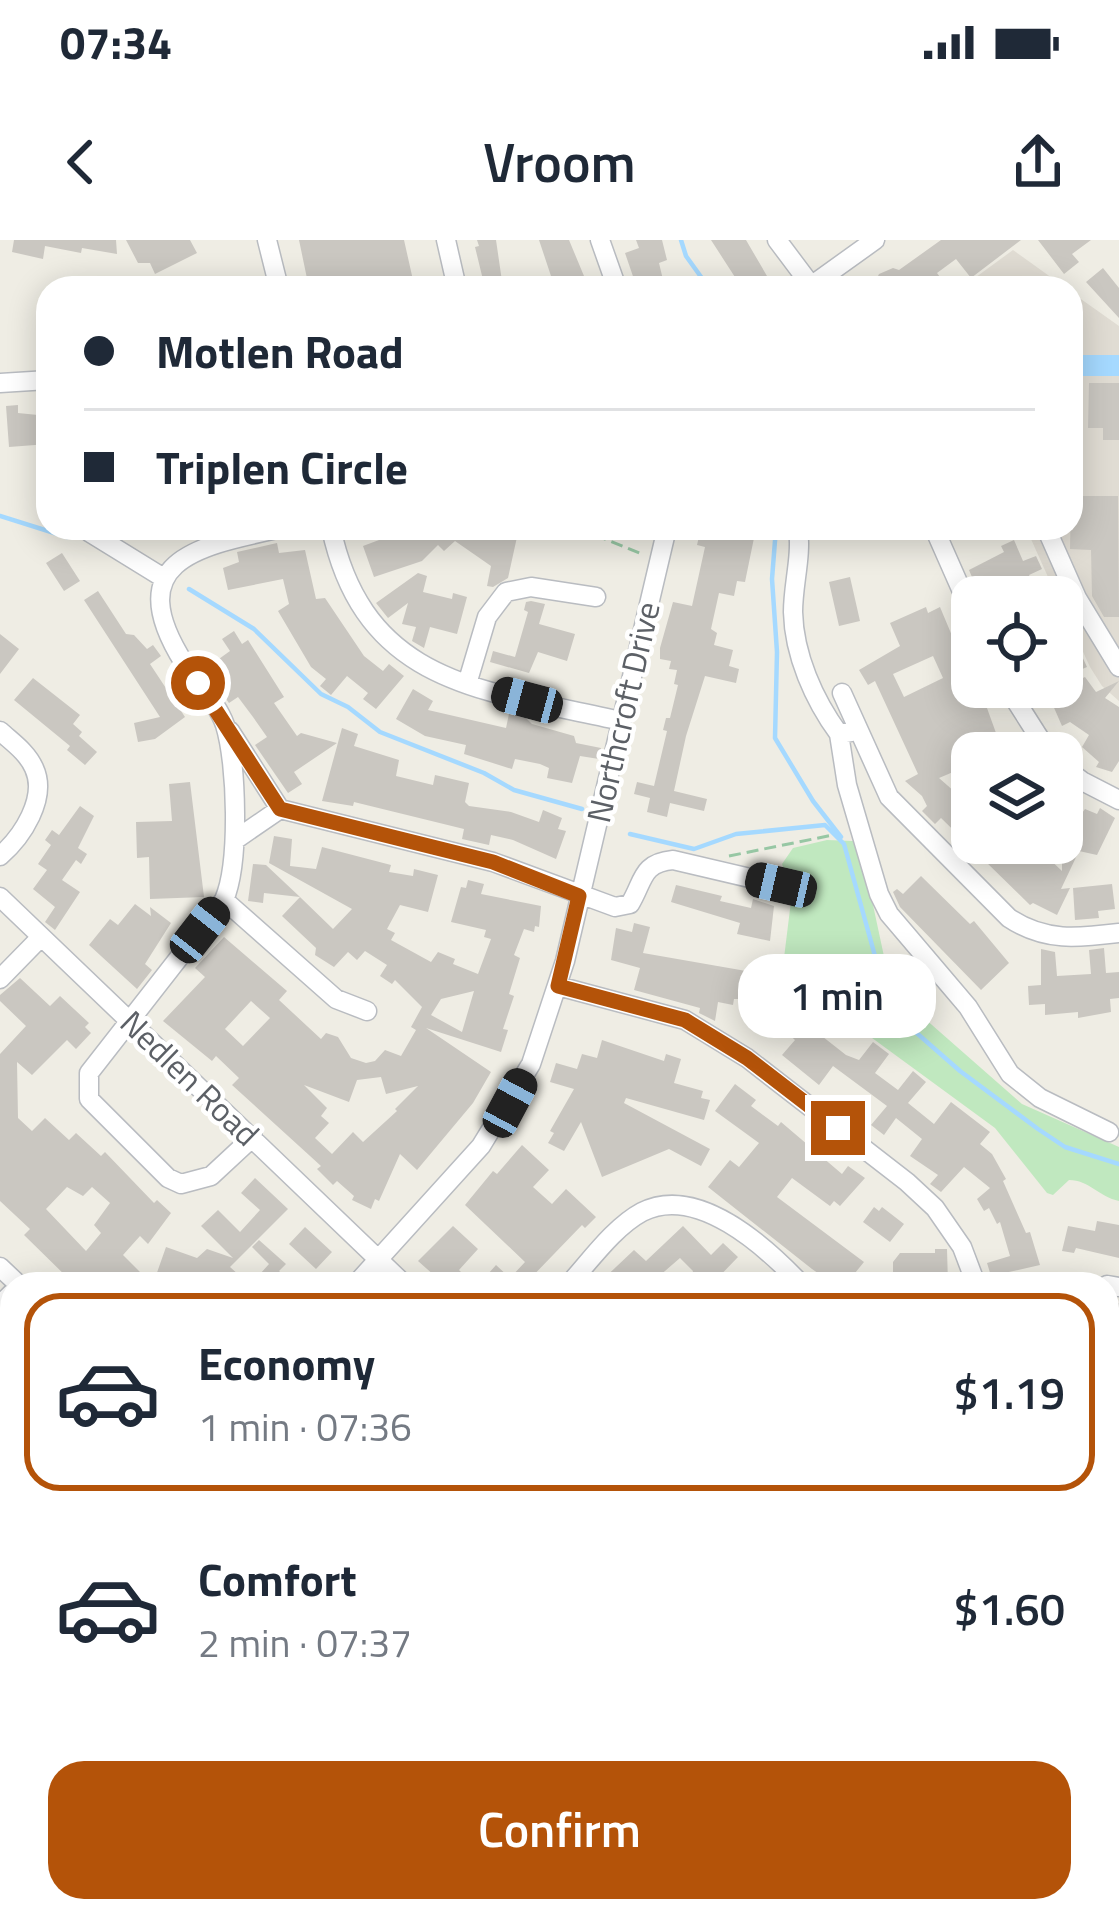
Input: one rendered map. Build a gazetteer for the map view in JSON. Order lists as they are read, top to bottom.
{
  "streets": {
    "street": ["Northcroft Drive", "Nedlen Road"]
  },
  "crossings": [
    ["Northcroft Drive", "Nedlen Road"]
  ],
  "page": {
    "status": "07:34",
    "header": "Vroom",
    "banner": ["Motlen Road", "Triplen Circle"],
    "bubble": "1 min",
    "list": [
      {
        "name": "Economy",
        "note": "1 min · 07:36",
        "value": "$1.19"
      },
      {
        "name": "Comfort",
        "note": "2 min · 07:37",
        "value": "$1.60"
      }
    ],
    "buttons": "Confirm"
  }
}
